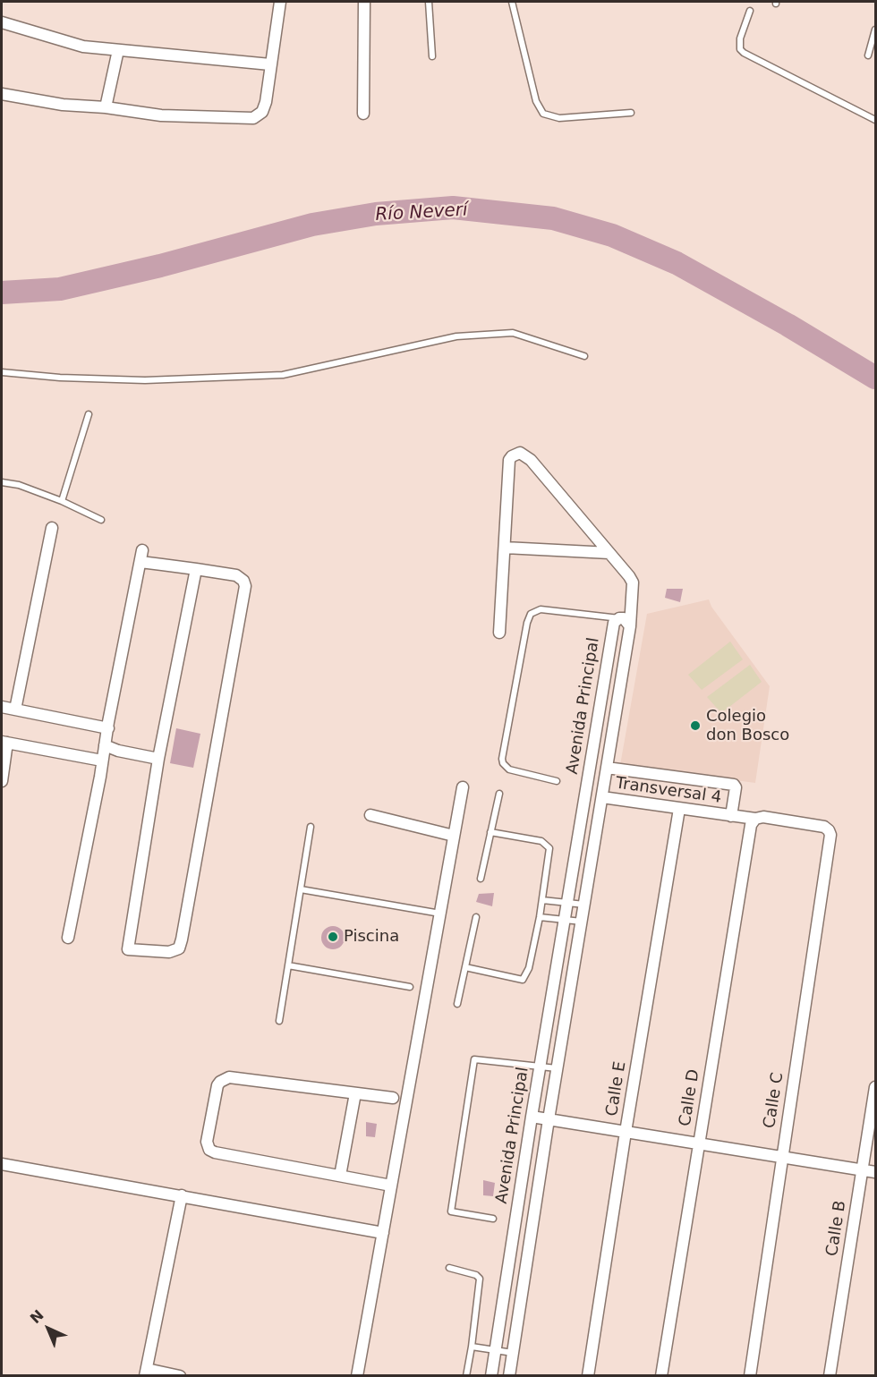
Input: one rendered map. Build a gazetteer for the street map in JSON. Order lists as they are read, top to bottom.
{
  "streets": {
    "street": [
      "Avenida Principal",
      "Transversal 4",
      "Calle E",
      "Calle D",
      "Calle C",
      "Calle B"
    ]
  },
  "crossings": [
    ["Avenida Principal", "Transversal 4"],
    ["Transversal 4", "Calle E"],
    ["Transversal 4", "Calle D"],
    ["Transversal 4", "Calle C"]
  ],
  "water": ["Río Neverí"],
  "places": ["Colegio don Bosco", "Piscina"],
  "north": "top left"
}
